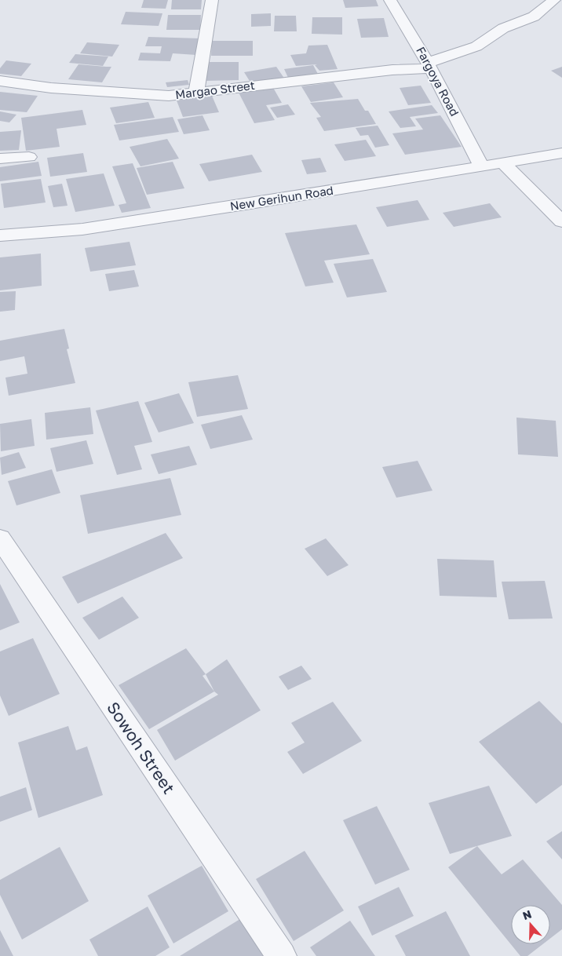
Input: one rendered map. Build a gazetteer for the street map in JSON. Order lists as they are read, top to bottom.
{
  "streets": {
    "street": [
      "Fargoya Road",
      "Margao Street",
      "New Gerihun Road",
      "Sowoh Street"
    ]
  },
  "crossings": [
    ["Fargoya Road", "Margao Street"],
    ["Fargoya Road", "New Gerihun Road"]
  ],
  "north": "top"
}
